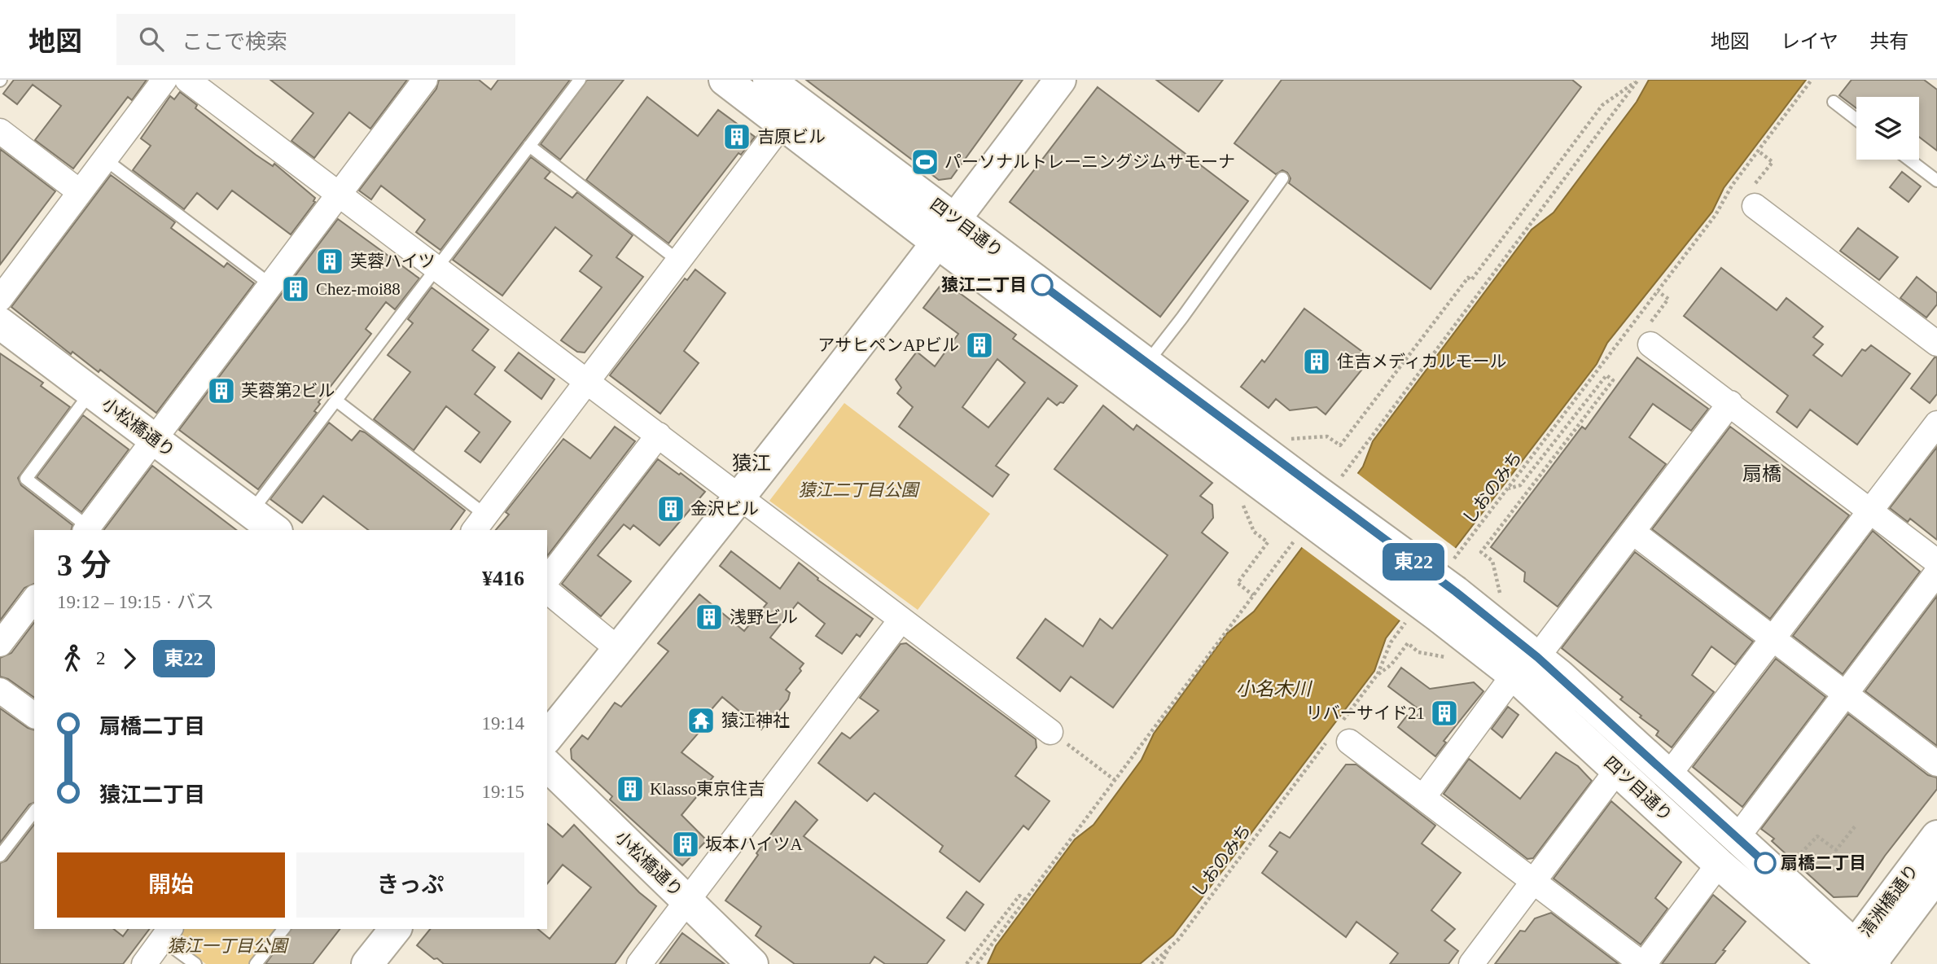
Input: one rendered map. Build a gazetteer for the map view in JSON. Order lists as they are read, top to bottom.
{
  "streets": {
    "main road": ["四ツ目通り", "小松橋通り", "清洲橋通り"],
    "path": ["しおのみち"]
  },
  "crossings": [
    ["四ツ目通り", "しおのみち"],
    ["四ツ目通り", "清洲橋通り"]
  ],
  "districts": ["猿江", "扇橋"],
  "water": ["小名木川"],
  "parks": ["猿江二丁目公園", "猿江一丁目公園"],
  "places": {
    "building": [
      "吉原ビル",
      "芙蓉ハイツ",
      "Chez-moi88",
      "アサヒペンAPビル",
      "住吉メディカルモール",
      "芙蓉第2ビル",
      "金沢ビル",
      "浅野ビル",
      "リバーサイド21",
      "Klasso東京住吉",
      "坂本ハイツA"
    ],
    "sports": ["パーソナルトレーニングジムサモーナ"],
    "other": ["猿江二丁目", "扇橋二丁目"],
    "temple": ["猿江神社"]
  },
  "lines": ["bus line 東22"],
  "page": {
    "header": "地図",
    "search": "ここで検索",
    "nav": ["地図", "レイヤ", "共有"],
    "on_map": "東22",
    "heading": ["3 分", "19:12 – 19:15 · バス", "¥416"],
    "legs": ["2", "東22"],
    "list": [
      {
        "name": "扇橋二丁目",
        "value": "19:14"
      },
      {
        "name": "猿江二丁目",
        "value": "19:15"
      }
    ],
    "buttons": ["開始", "きっぷ"]
  }
}
